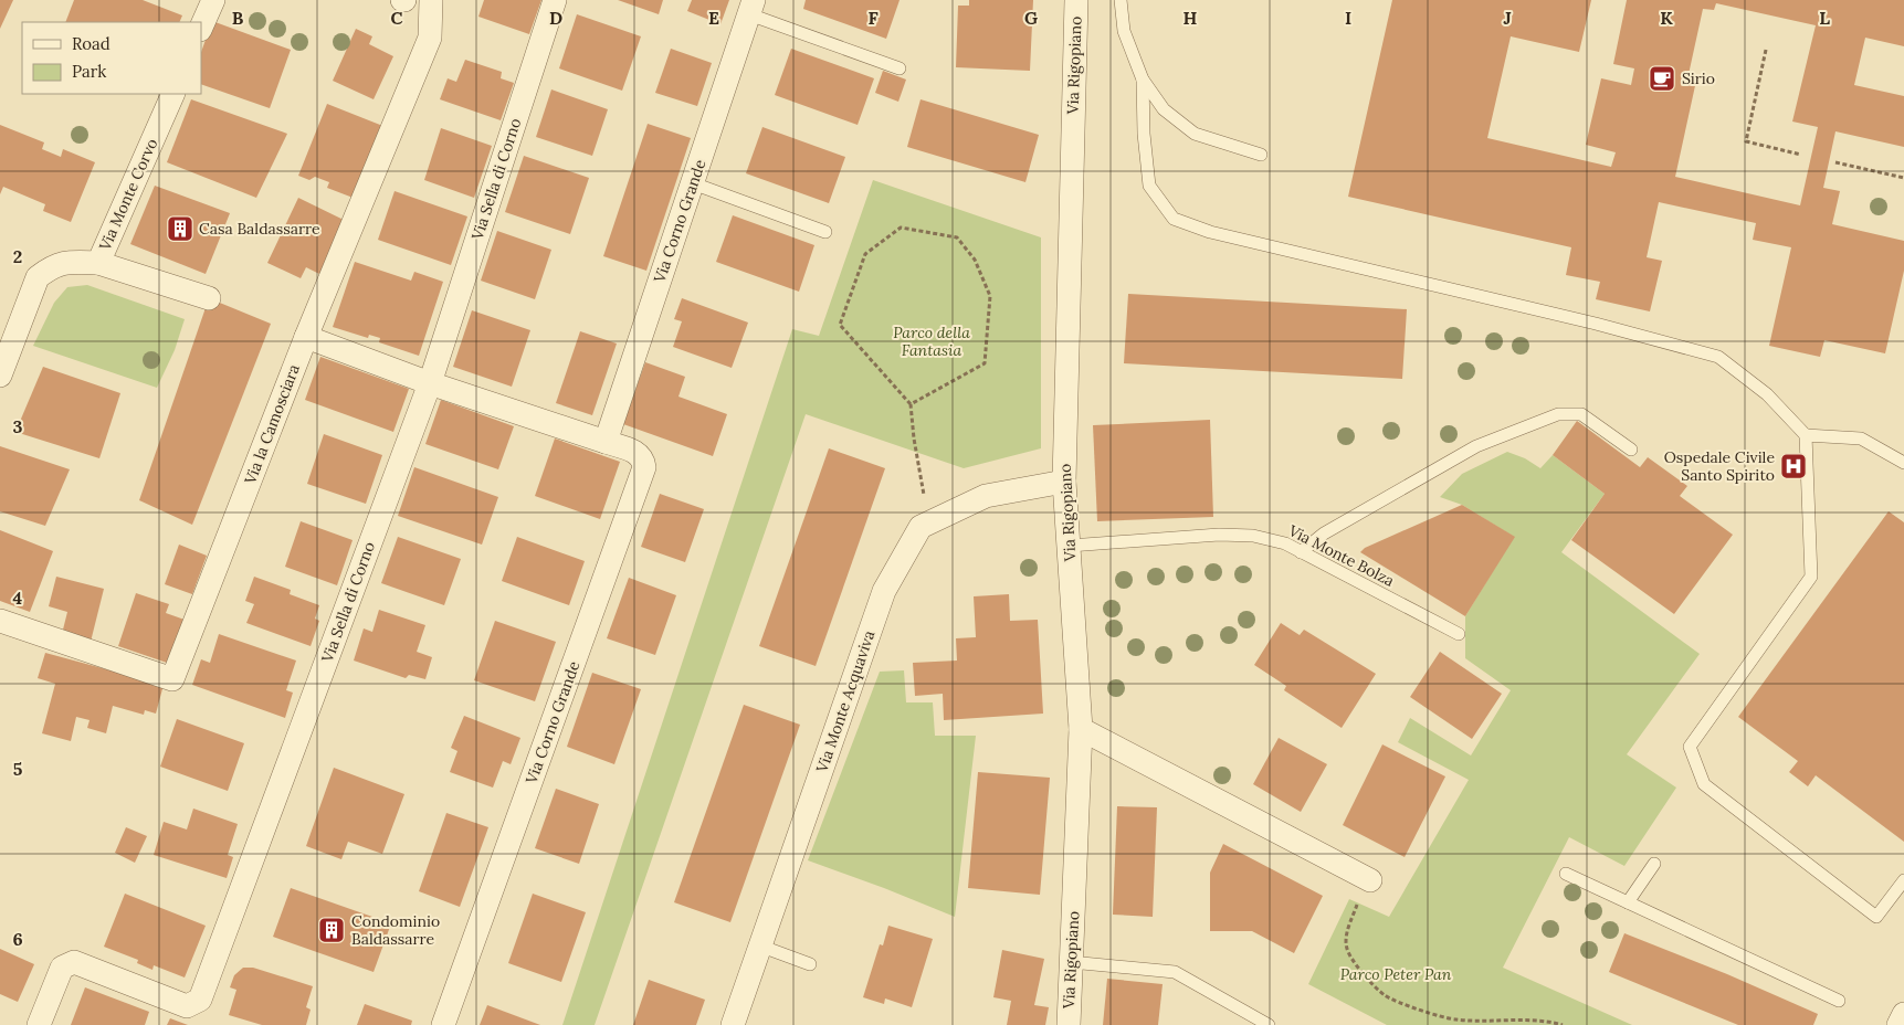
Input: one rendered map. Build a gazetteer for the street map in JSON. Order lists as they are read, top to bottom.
{
  "streets": {
    "street": [
      "Via Rigopiano",
      "Via Sella di Corno",
      "Via Monte Corvo",
      "Via Corno Grande",
      "Via la Camosciara",
      "Via Monte Acquaviva"
    ],
    "lane": ["Via Monte Bolza"]
  },
  "crossings": [
    ["Via Rigopiano", "Via Monte Bolza"],
    ["Via Rigopiano", "Via Monte Acquaviva"],
    ["Via Sella di Corno", "Via Corno Grande"],
    ["Via Corno Grande", "Via la Camosciara"]
  ],
  "parks": ["Parco della Fantasia", "Parco Peter Pan"],
  "places": {
    "cafe": ["Sirio"],
    "building": ["Casa Baldassarre", "Condominio Baldassarre"],
    "hospital": ["Ospedale Civile Santo Spirito"]
  },
  "legend": ["Road", "Park"],
  "grid": {
    "columns": [
      "B",
      "C",
      "D",
      "E",
      "F",
      "G",
      "H",
      "I",
      "J",
      "K",
      "L"
    ],
    "rows": [
      "2",
      "3",
      "4",
      "5",
      "6"
    ]
  }
}
